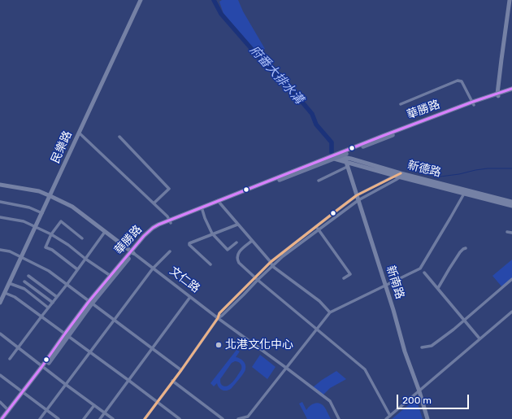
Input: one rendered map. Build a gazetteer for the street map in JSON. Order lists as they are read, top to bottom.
{
  "streets": {
    "main road": [
      "華勝路",
      "民樂路",
      "新德路",
      "文仁路",
      "新南路"
    ]
  },
  "crossings": [
    ["華勝路", "新德路"],
    ["華勝路", "文仁路"],
    ["華勝路", "新南路"],
    ["民樂路", "文仁路"],
    ["新德路", "新南路"]
  ],
  "water": ["府番大排水溝"],
  "places": ["北港文化中心"],
  "scale_bar": "200 m"
}
